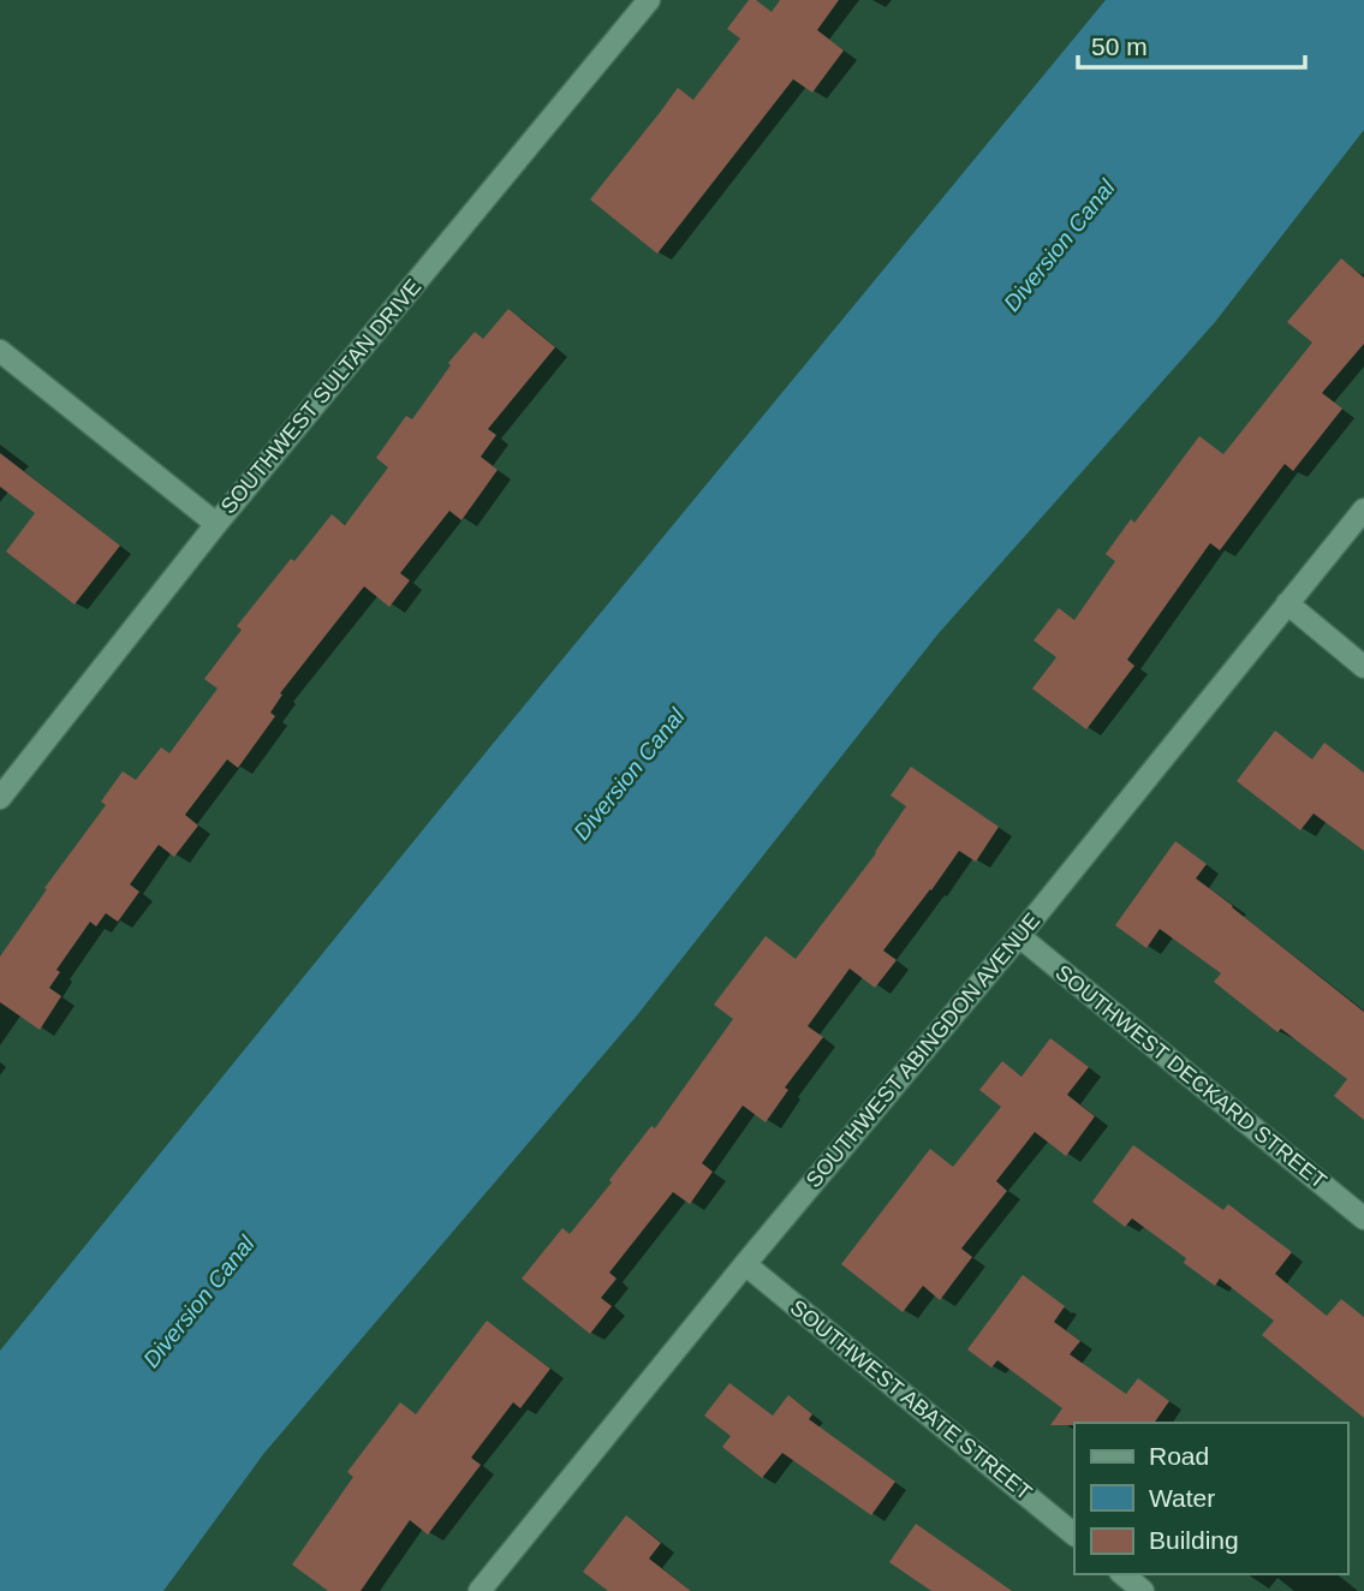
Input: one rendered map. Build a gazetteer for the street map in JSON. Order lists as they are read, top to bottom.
{
  "streets": {
    "street": [
      "SOUTHWEST SULTAN DRIVE",
      "SOUTHWEST ABINGDON AVENUE",
      "SOUTHWEST DECKARD STREET",
      "SOUTHWEST ABATE STREET"
    ]
  },
  "crossings": [
    ["SOUTHWEST ABINGDON AVENUE", "SOUTHWEST DECKARD STREET"],
    ["SOUTHWEST ABINGDON AVENUE", "SOUTHWEST ABATE STREET"]
  ],
  "water": ["Diversion Canal"],
  "legend": ["Road", "Water", "Building"],
  "scale_bar": "50 m"
}
